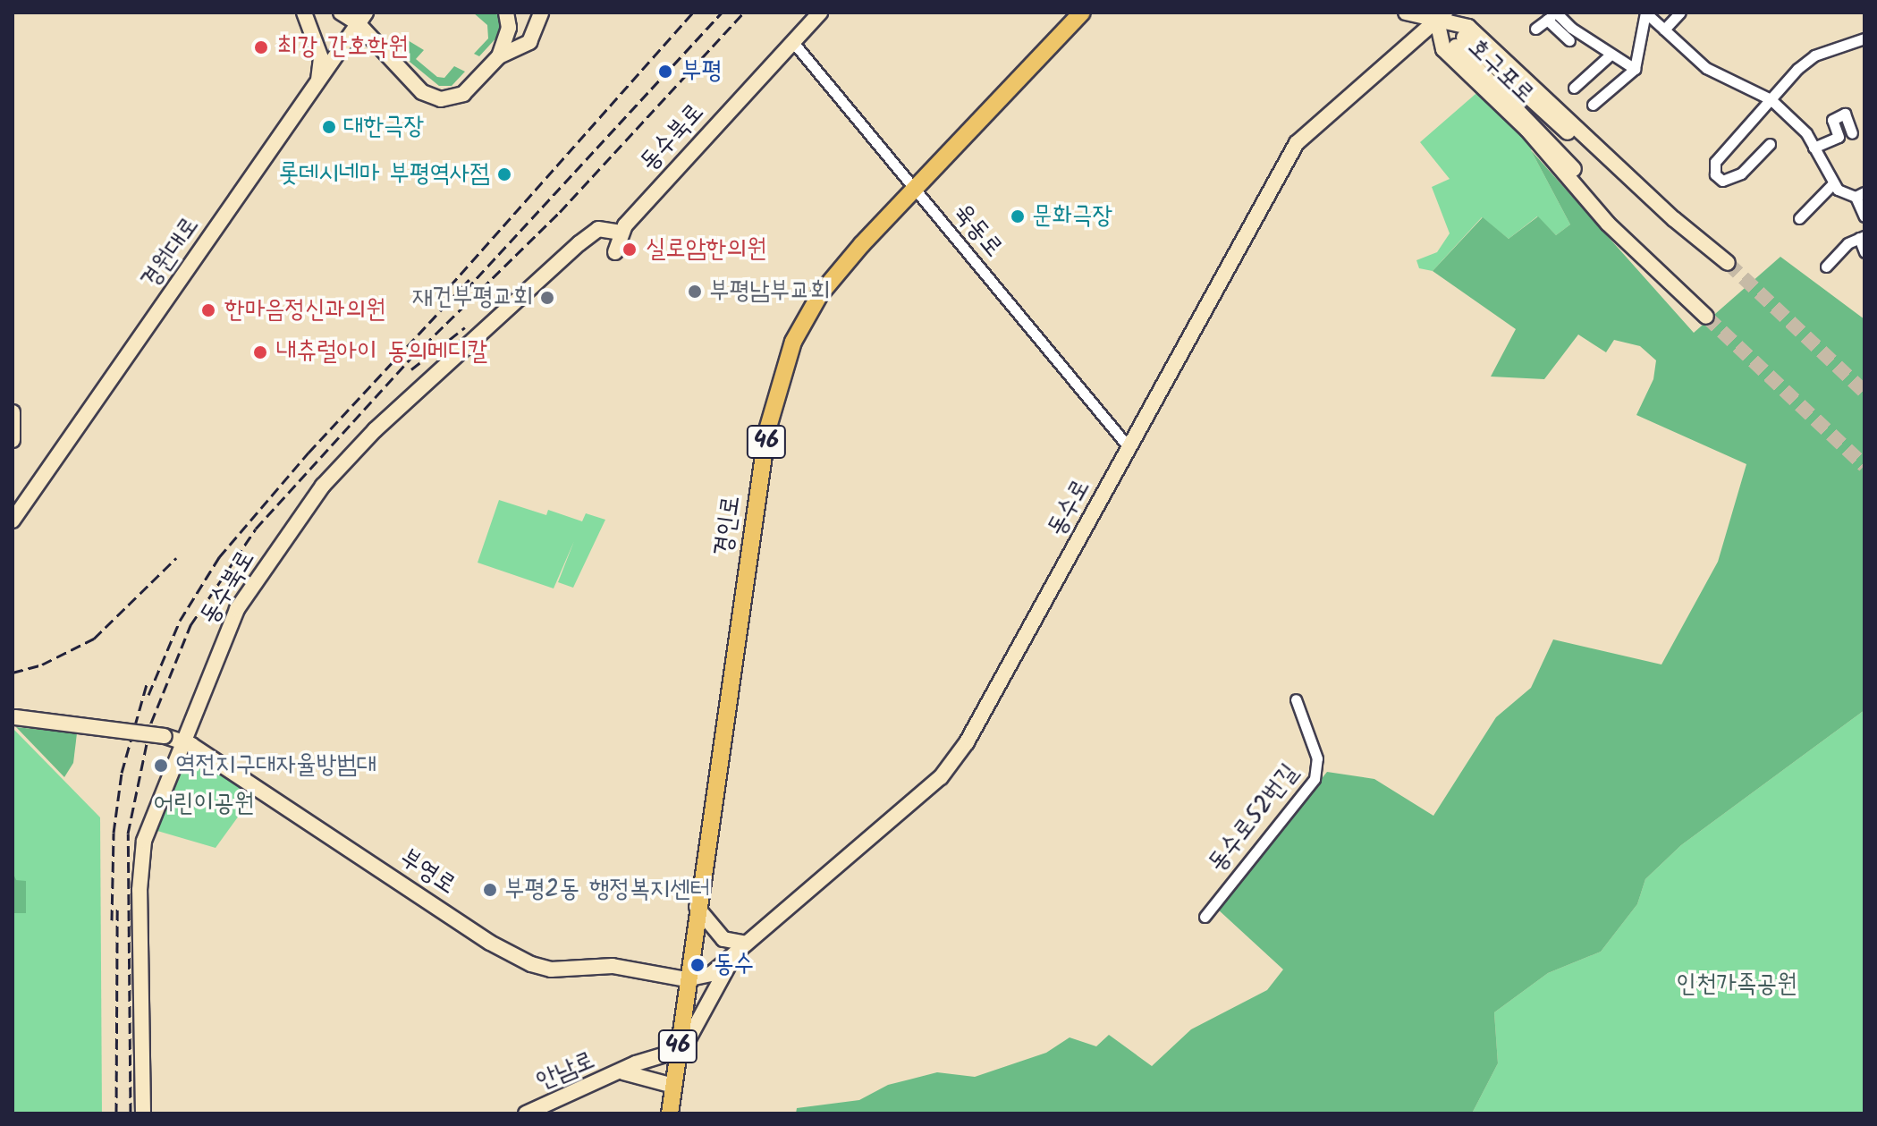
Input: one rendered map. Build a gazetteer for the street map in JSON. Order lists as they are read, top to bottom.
{
  "streets": {
    "main road": ["46", "경인로"],
    "street": [
      "호구포로",
      "동수북로",
      "육동로",
      "경원대로",
      "동수로",
      "동수로52번길",
      "부영로",
      "안남로"
    ]
  },
  "crossings": [
    ["호구포로", "동수로"],
    ["동수북로", "육동로"],
    ["동수북로", "부영로"],
    ["육동로", "동수로"],
    ["육동로", "경인로"],
    ["동수로", "경인로"],
    ["동수로", "부영로"],
    ["경인로", "부영로"],
    ["경인로", "안남로"]
  ],
  "parks": ["어린이공원", "인천가족공원"],
  "places": [
    "최강 간호학원",
    "부평",
    "대한극장",
    "롯데시네마 부평역사점",
    "문화극장",
    "실로암한의원",
    "부평남부교회",
    "재건부평교회",
    "한마음정신과의원",
    "내츄럴아이 동의메디칼",
    "역전지구대자율방범대",
    "부평2동 행정복지센터",
    "동수"
  ]
}
